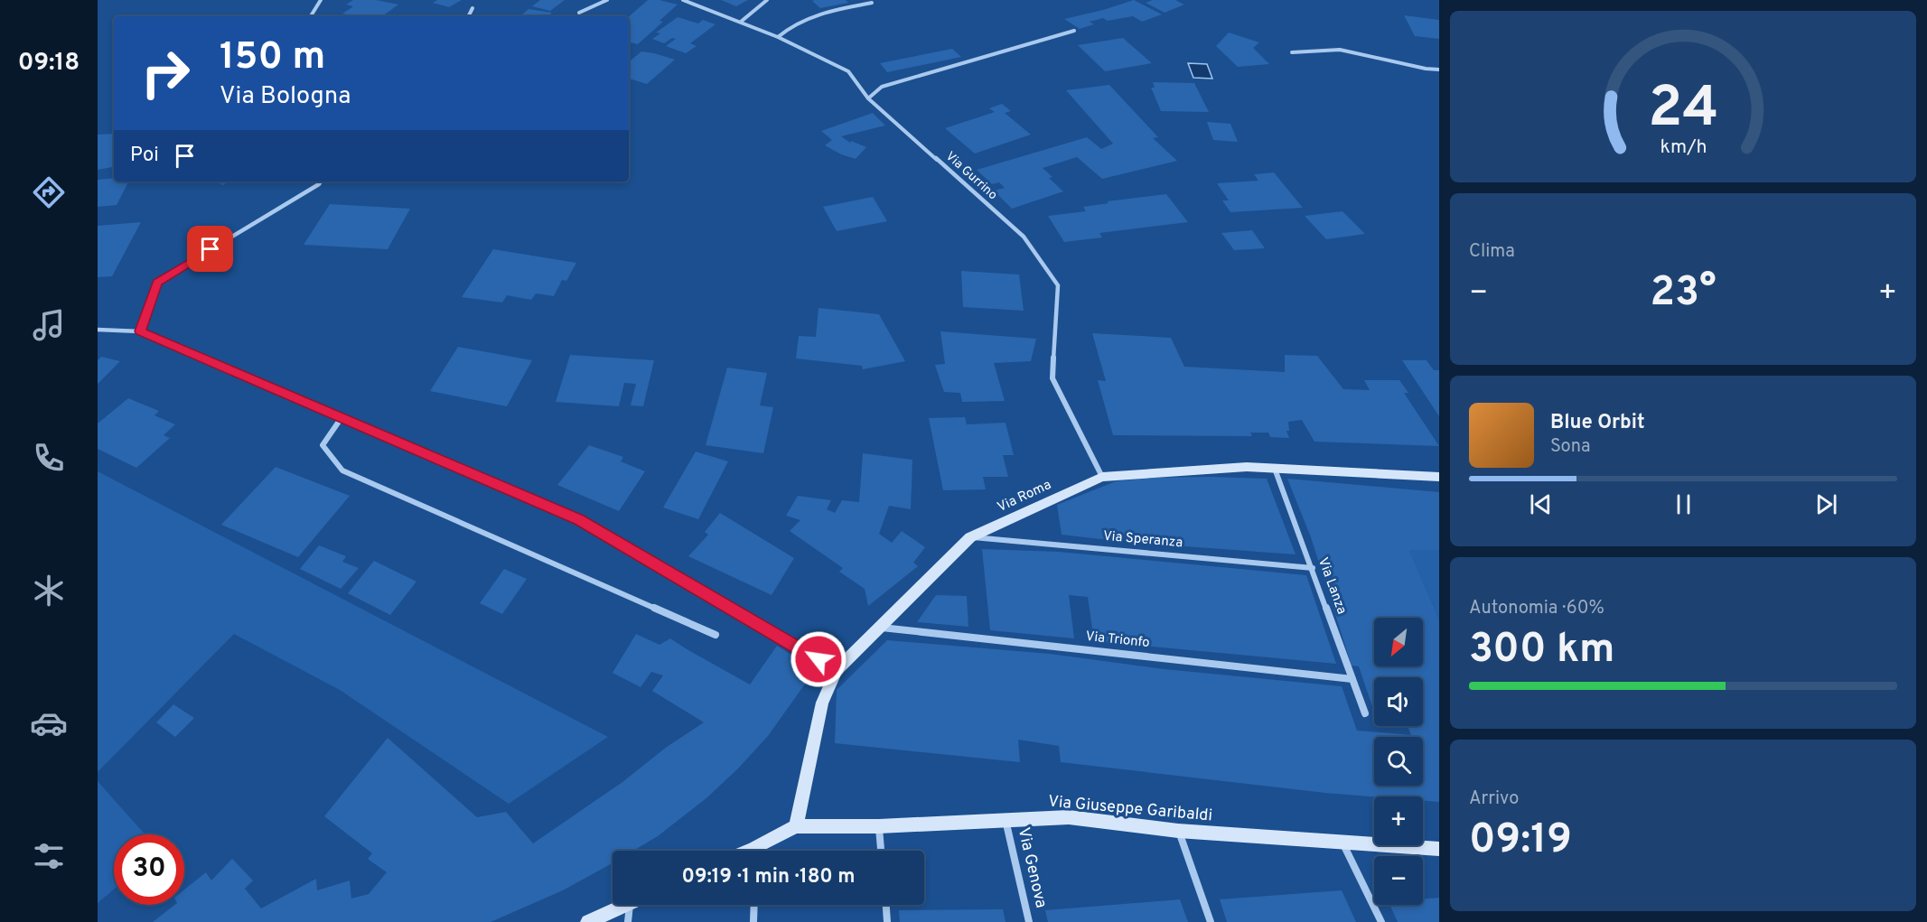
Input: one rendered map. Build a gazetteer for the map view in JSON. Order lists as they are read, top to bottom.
{
  "streets": {
    "street": [
      "Via Gurrino",
      "Via Roma",
      "Via Speranza",
      "Via Lanza",
      "Via Trionfo",
      "Via Giuseppe Garibaldi",
      "Via Genova"
    ]
  },
  "crossings": [
    ["Via Gurrino", "Via Roma"],
    ["Via Roma", "Via Speranza"],
    ["Via Roma", "Via Lanza"],
    ["Via Roma", "Via Trionfo"],
    ["Via Roma", "Via Giuseppe Garibaldi"],
    ["Via Speranza", "Via Lanza"],
    ["Via Lanza", "Via Trionfo"],
    ["Via Giuseppe Garibaldi", "Via Genova"]
  ],
  "north": "bottom left",
  "page": {
    "tabs": "09:18",
    "turn": ["150 m", "Via Bologna"],
    "then": "Poi",
    "tile": [
      "Clima",
      ["Autonomia · 60%", "300 km"],
      ["Arrivo", "09:19"]
    ],
    "heat": ["−", "23°", "+"],
    "song": ["Blue Orbit", "Sona"],
    "map_buttons": ["+", "−"],
    "limit": "30",
    "trip": "09:19 · 1 min · 180 m",
    "gauge": ["24", "km/h"]
  }
}
